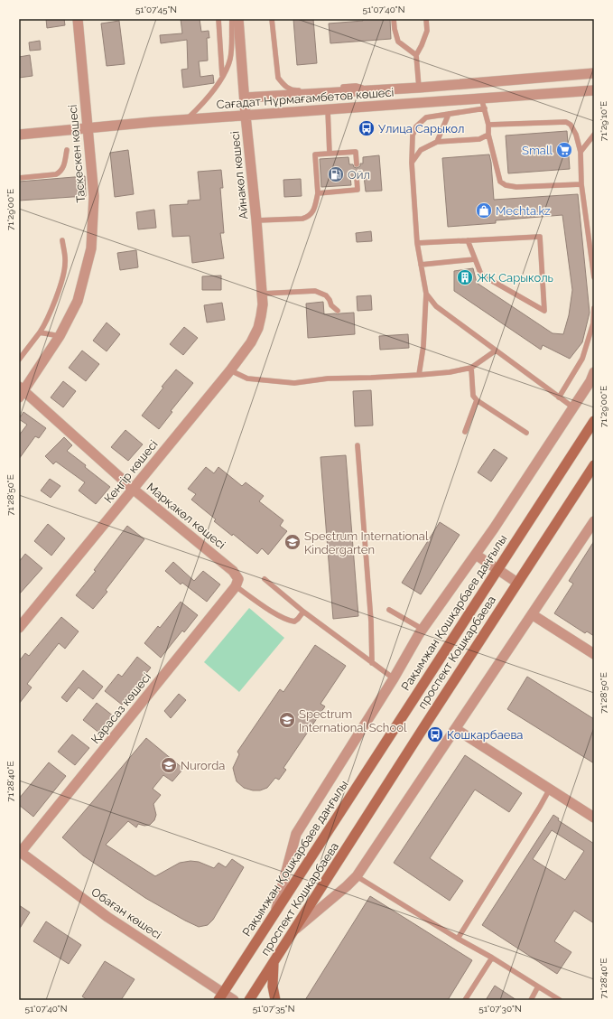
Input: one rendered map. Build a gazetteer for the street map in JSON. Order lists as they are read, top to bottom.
{
  "streets": {
    "main road": ["Рақымжан Қошқарбаев даңғылы", "проспект Кошкарбаева"],
    "street": [
      "Сағадат Нұрмағамбетов көшесі",
      "Таскескен көшесі",
      "Айнакөл көшесі",
      "Кеңгір көшесі",
      "Марқакөл көшесі",
      "Қарасаз көшесі",
      "Обаған көшесі"
    ]
  },
  "crossings": [
    ["Сағадат Нұрмағамбетов көшесі", "Таскескен көшесі"],
    ["Сағадат Нұрмағамбетов көшесі", "Айнакөл көшесі"],
    ["Таскескен көшесі", "Марқакөл көшесі"],
    ["Айнакөл көшесі", "Кеңгір көшесі"],
    ["Кеңгір көшесі", "Марқакөл көшесі"],
    ["Марқакөл көшесі", "Қарасаз көшесі"],
    ["Рақымжан Қошқарбаев даңғылы", "Обаған көшесі"],
    ["Қарасаз көшесі", "Обаған көшесі"]
  ],
  "places": {
    "bus stop": ["Улица Сарыкол", "Кошкарбаева"],
    "supermarket": ["Small"],
    "fuel station": ["Ойл"],
    "shop": ["Mechta.kz"],
    "building": ["ЖК Сарыколь"],
    "school or university": ["Spectrum International Kindergarten", "Spectrum International School", "Nurorda"]
  },
  "coordinates": [
    "51°07'45\"N",
    "51°07'40\"N",
    "71°29'10\"E",
    "71°29'00\"E",
    "71°28'50\"E",
    "71°28'40\"E",
    "51°07'35\"N",
    "51°07'30\"N"
  ]
}
